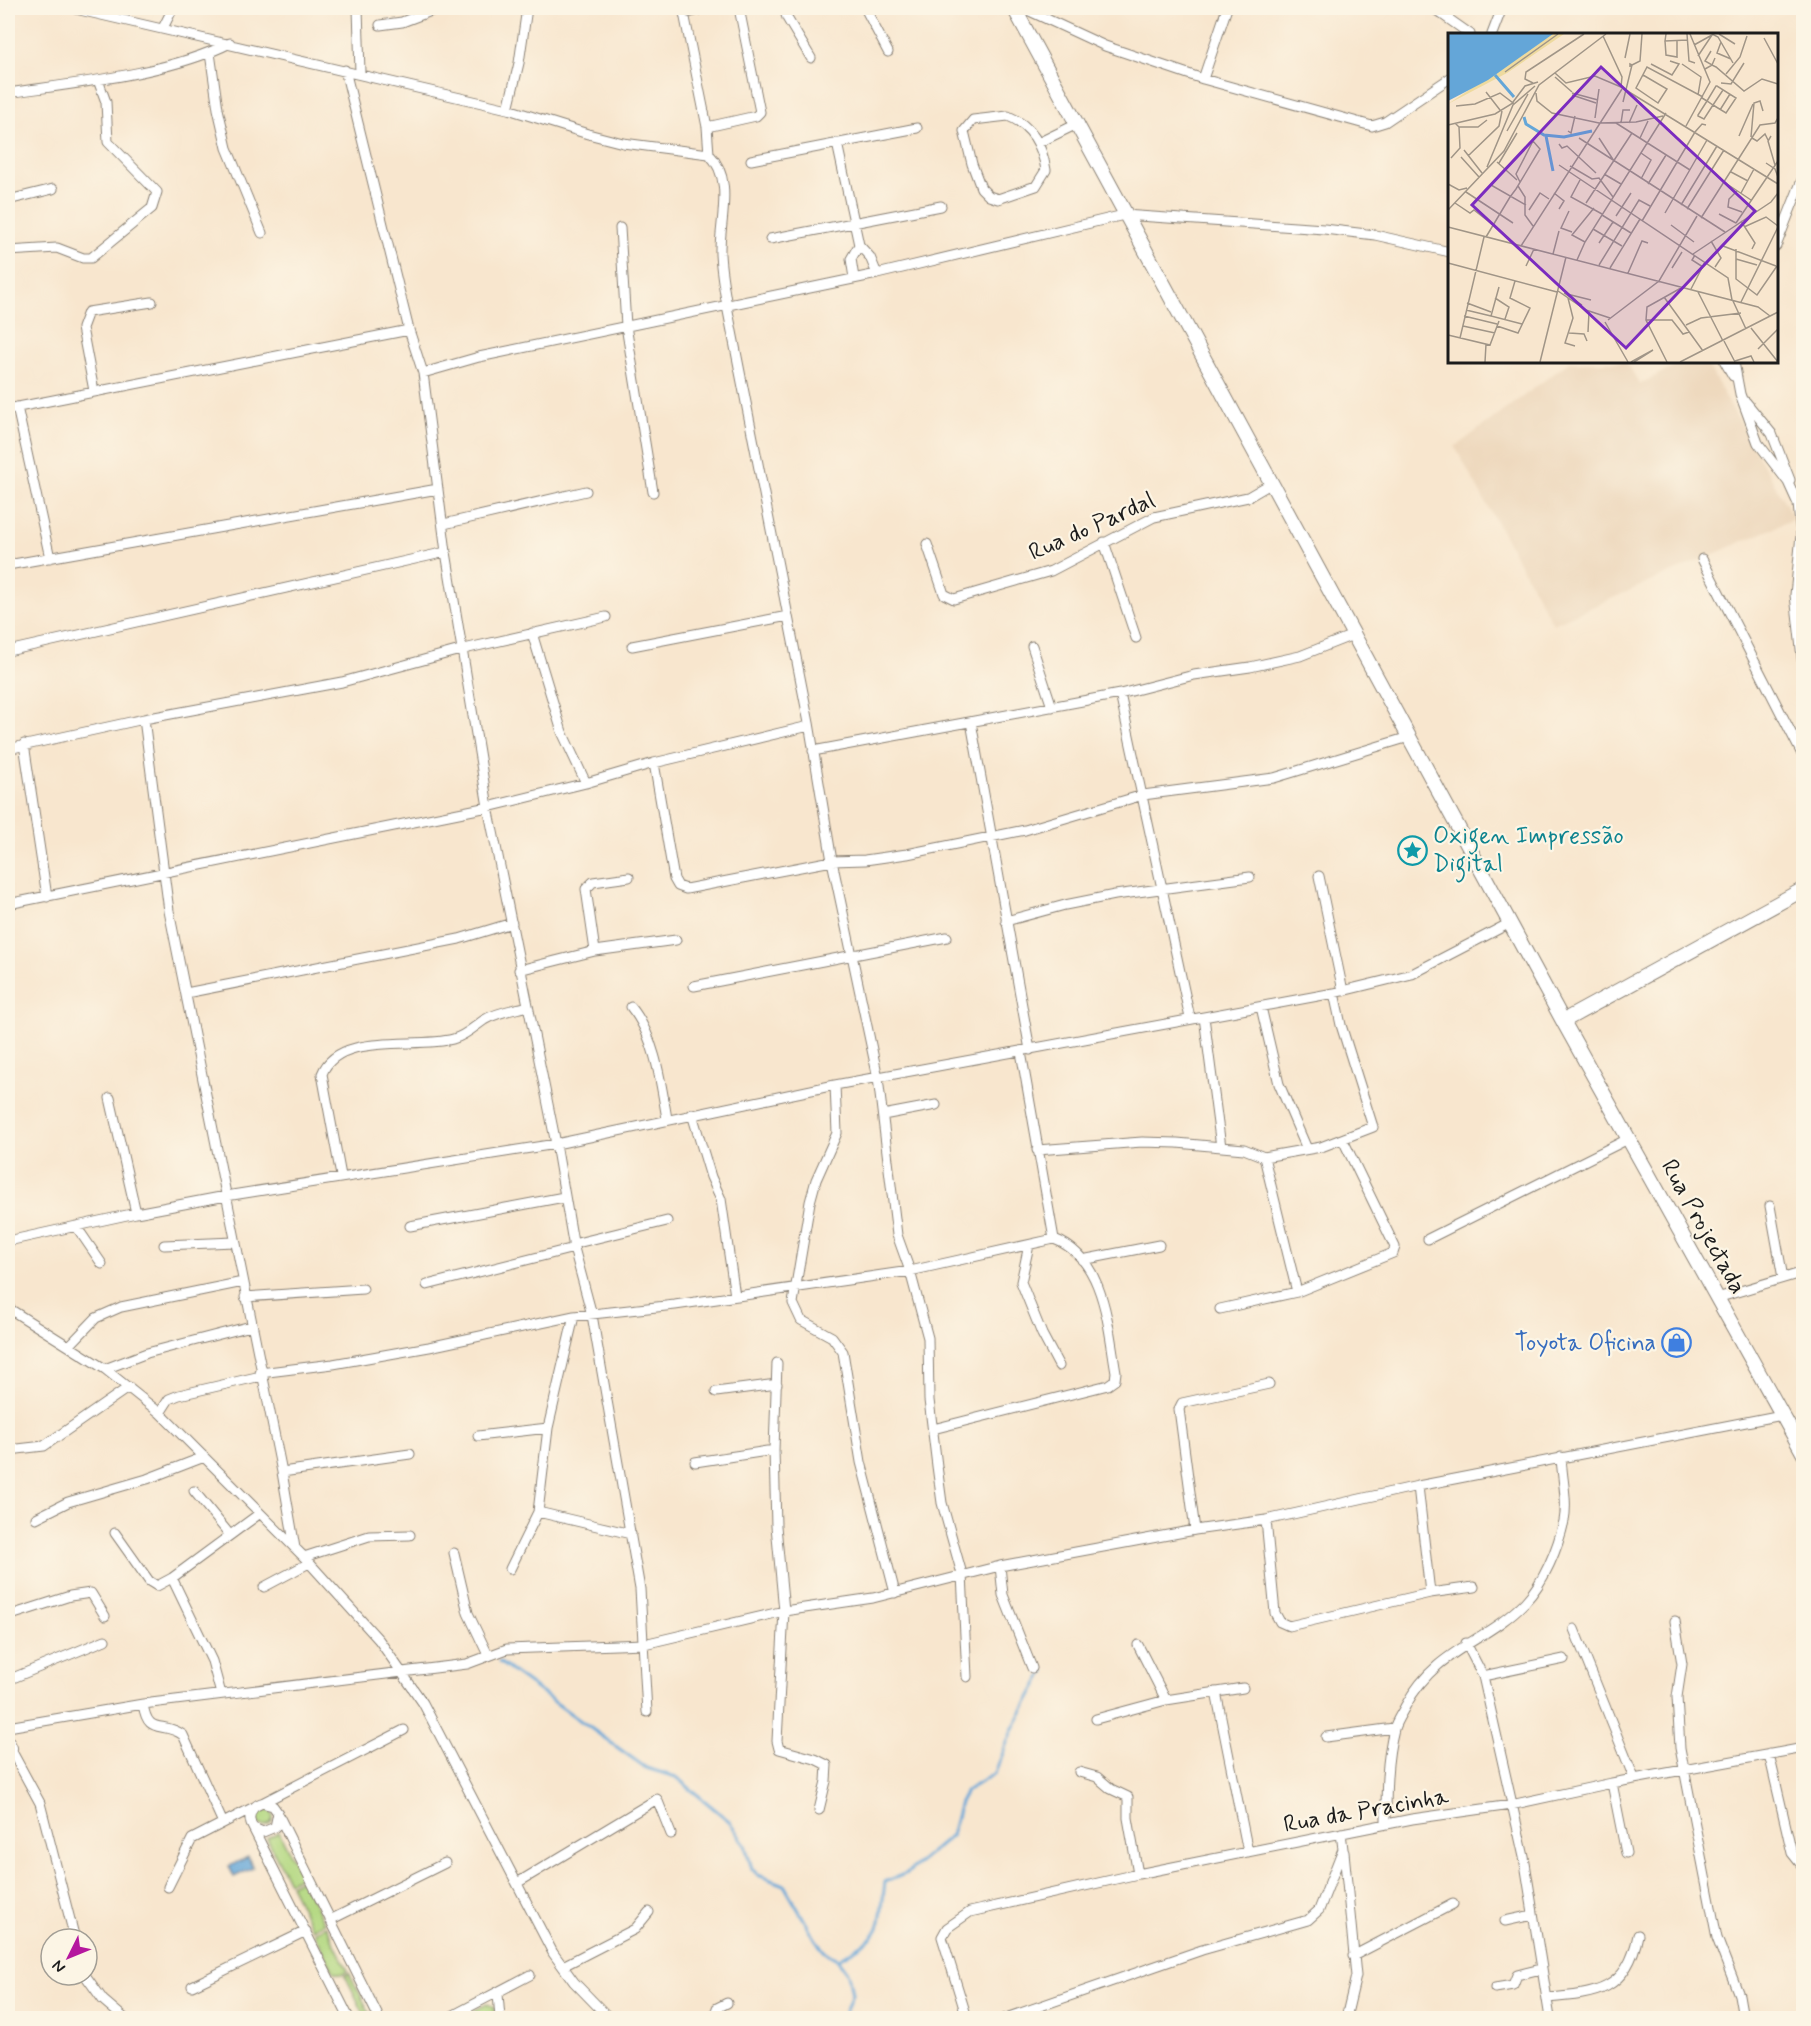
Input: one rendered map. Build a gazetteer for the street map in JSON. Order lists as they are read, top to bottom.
{
  "streets": {
    "main road": ["Rua Projectada"],
    "street": ["Rua do Pardal", "Rua da Pracinha"]
  },
  "crossings": [
    ["Rua do Pardal", "Rua Projectada"]
  ],
  "places": {
    "place": ["Oxigen Impressão Digital"],
    "shop": ["Toyota Oficina"]
  },
  "north": "bottom left"
}
